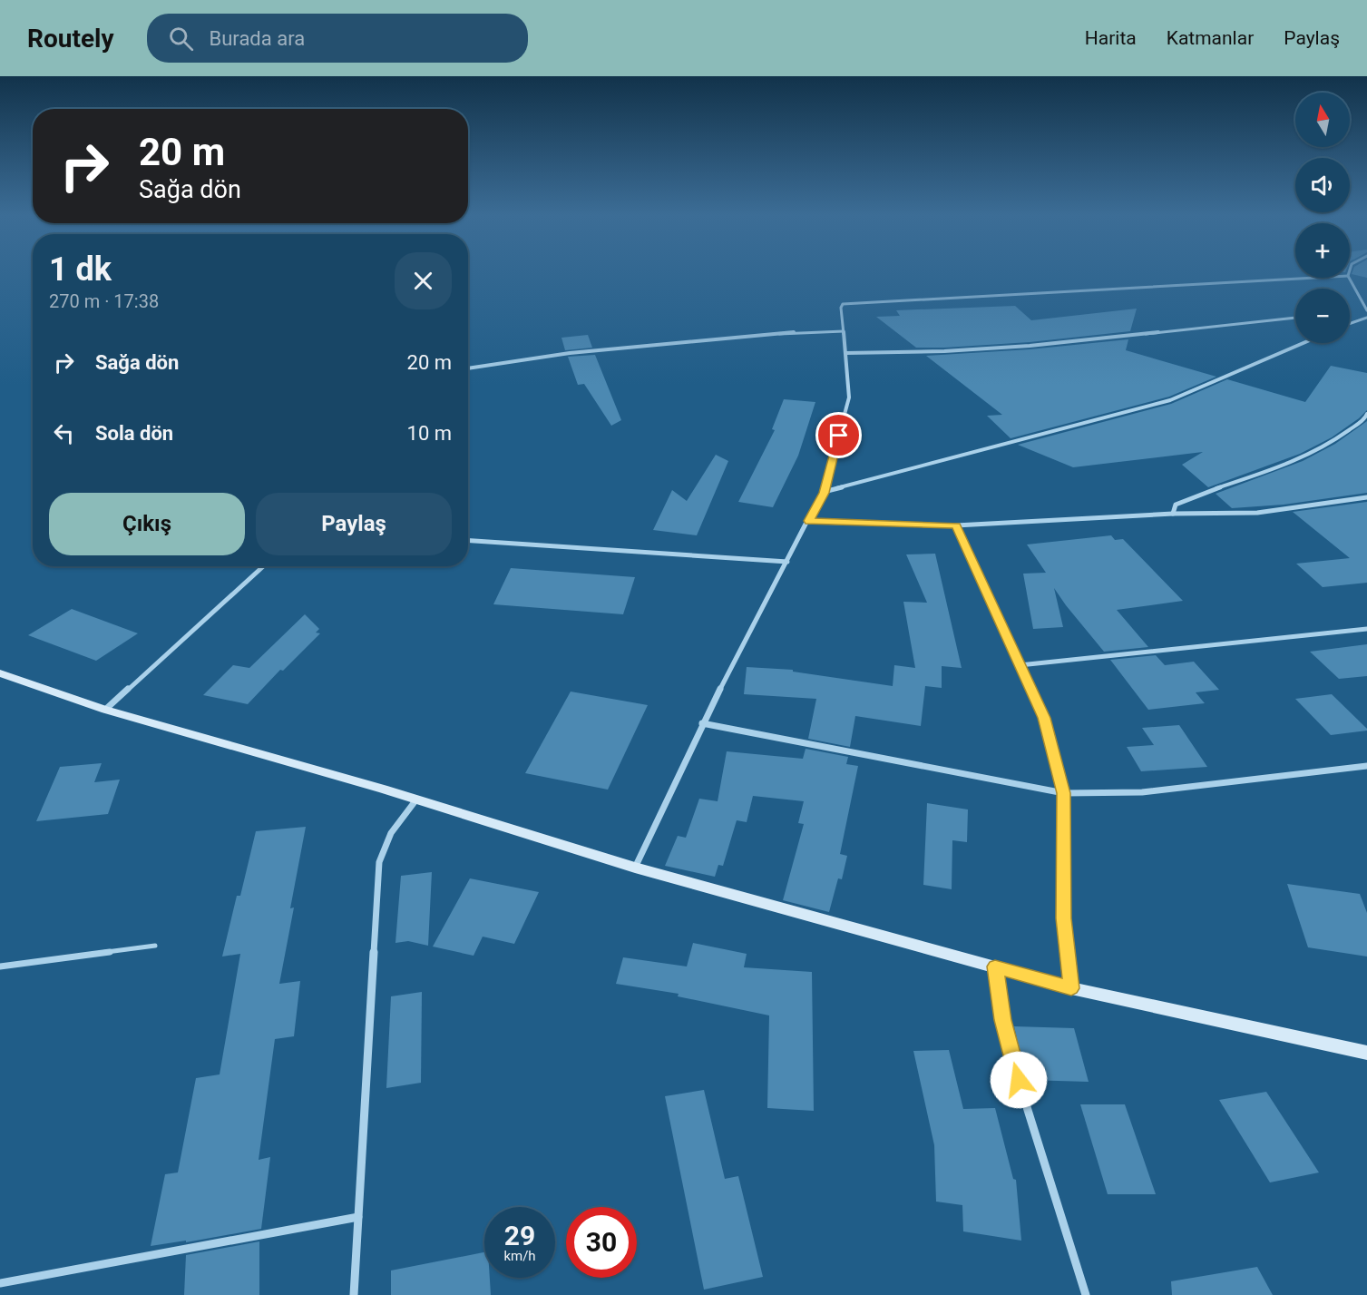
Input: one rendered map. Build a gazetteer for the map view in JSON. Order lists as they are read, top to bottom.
{
  "north": "top",
  "page": {
    "header": "Routely",
    "search": "Burada ara",
    "nav": ["Harita", "Katmanlar", "Paylaş"],
    "map_buttons": ["+", "−"],
    "turn": ["20 m", "Sağa dön"],
    "heading": ["1 dk", "270 m · 17:38"],
    "list": [
      {
        "name": "Sağa dön",
        "value": "20 m"
      },
      {
        "name": "Sola dön",
        "value": "10 m"
      }
    ],
    "buttons": ["Çıkış", "Paylaş"],
    "speed": "29 km/h",
    "limit": "30"
  }
}
